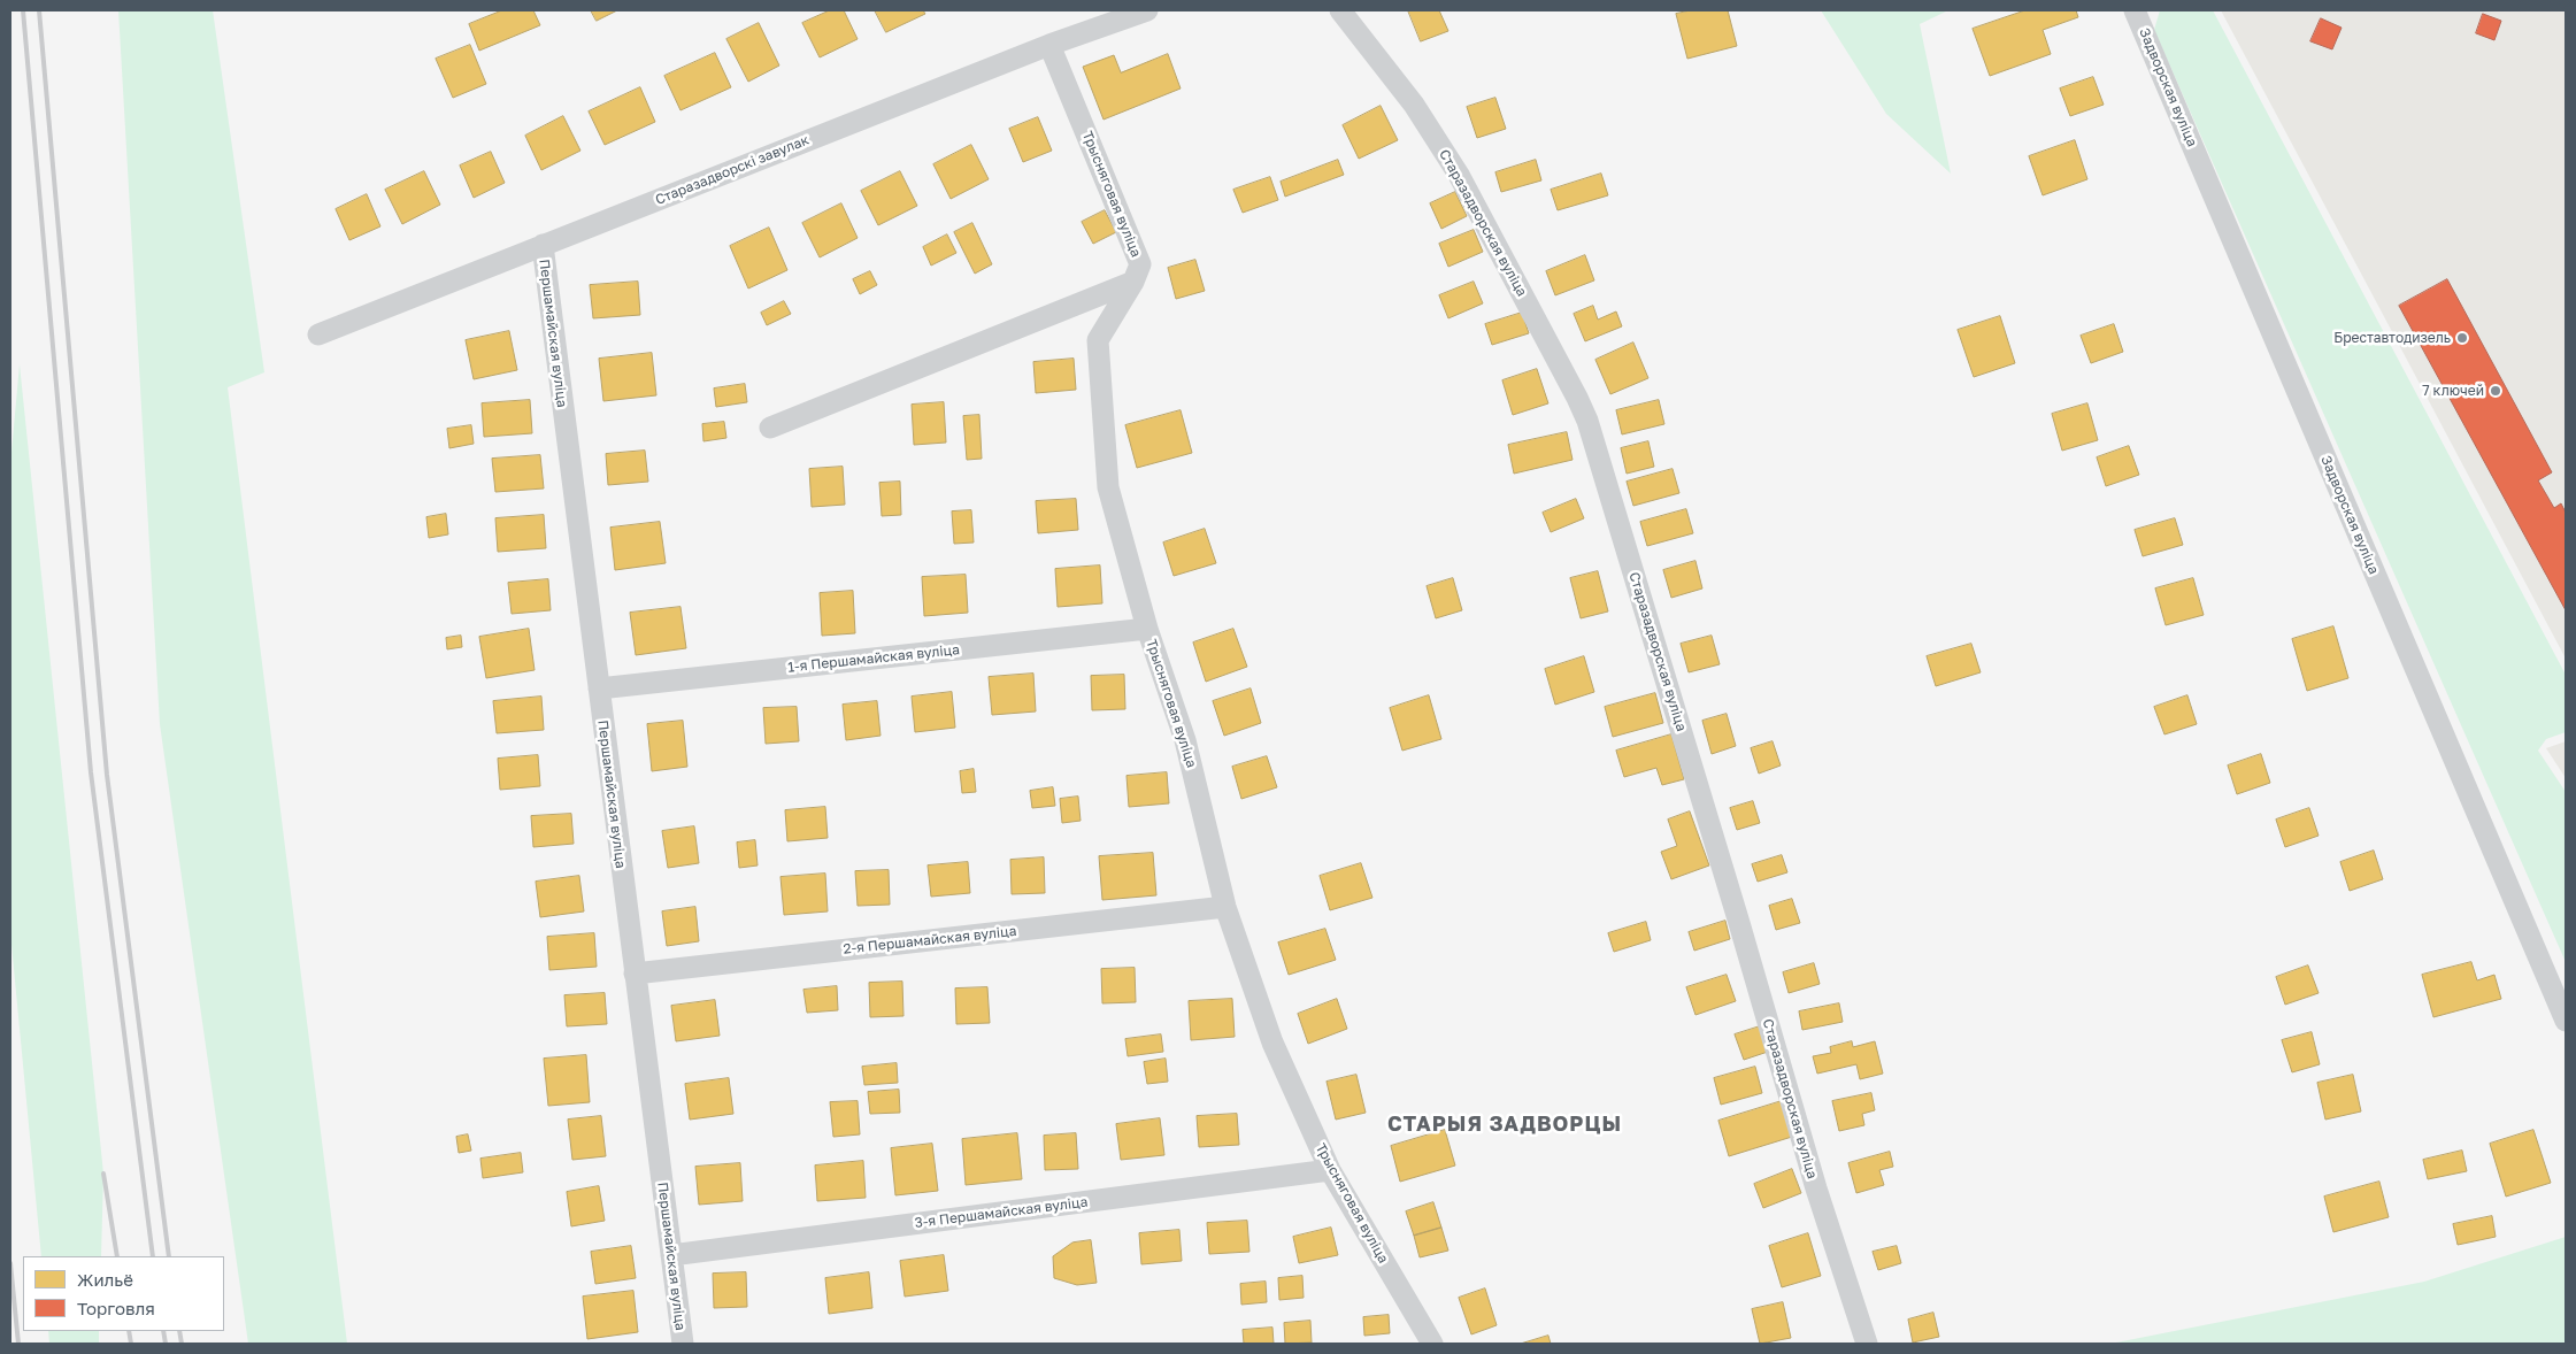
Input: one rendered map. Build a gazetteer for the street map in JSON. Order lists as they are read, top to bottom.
{
  "streets": {
    "street": [
      "Задворская вуліца",
      "Старазадворскі завулак",
      "Трысняговая вуліца",
      "Старазадворская вуліца",
      "Першамайская вуліца",
      "1-я Першамайская вуліца",
      "2-я Першамайская вуліца",
      "3-я Першамайская вуліца"
    ]
  },
  "crossings": [
    ["Старазадворскі завулак", "Трысняговая вуліца"],
    ["Старазадворскі завулак", "Першамайская вуліца"],
    ["Трысняговая вуліца", "1-я Першамайская вуліца"],
    ["Трысняговая вуліца", "2-я Першамайская вуліца"],
    ["Трысняговая вуліца", "3-я Першамайская вуліца"],
    ["Першамайская вуліца", "1-я Першамайская вуліца"],
    ["Першамайская вуліца", "2-я Першамайская вуліца"],
    ["Першамайская вуліца", "3-я Першамайская вуліца"]
  ],
  "districts": ["СТАРЫЯ ЗАДВОРЦЫ"],
  "places": ["Бреставтодизель", "7 ключей"],
  "legend": ["Жильё", "Торговля"]
}
